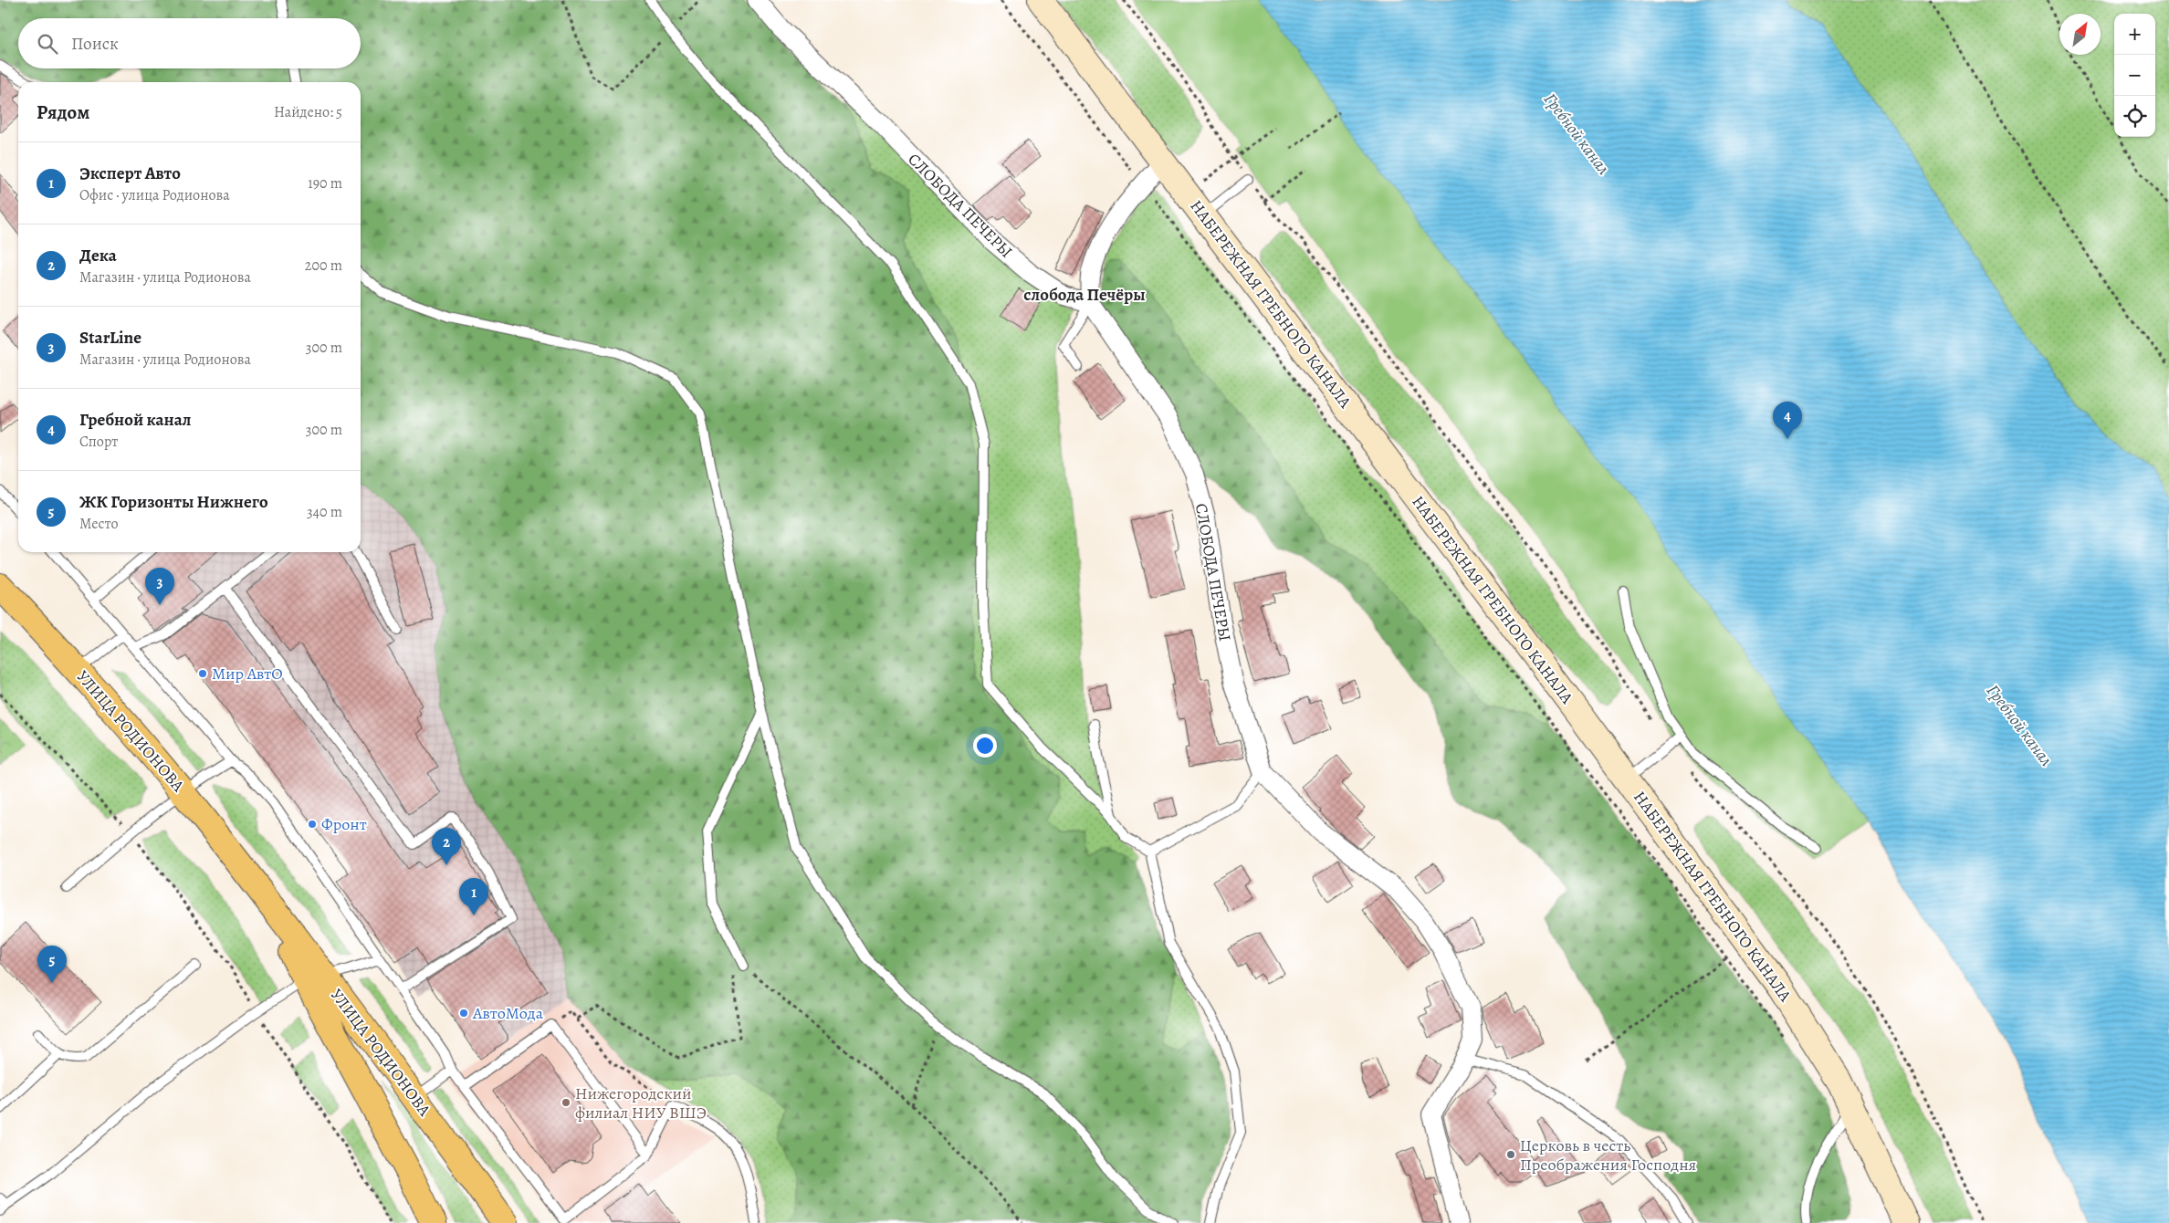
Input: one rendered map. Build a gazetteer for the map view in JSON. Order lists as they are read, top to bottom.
{
  "streets": {
    "main road": ["УЛИЦА РОДИОНОВА"],
    "street": ["СЛОБОДА ПЕЧЕРЫ", "НАБЕРЕЖНАЯ ГРЕБНОГО КАНАЛА"]
  },
  "districts": ["слобода Печёры"],
  "water": ["Гребной канал"],
  "places": [
    "Мир АвтО",
    "Фронт",
    "АвтоМода",
    "Нижегородский филиал НИУ ВШЭ",
    "Церковь в честь Преображения Господня"
  ],
  "north": "top right",
  "page": {
    "map_buttons": ["+", "−"],
    "search": "Поиск",
    "heading": ["Рядом", "Найдено: 5"],
    "list": [
      {
        "mark": "1",
        "name": "Эксперт Авто",
        "note": "Офис · улица Родионова",
        "value": "190 m"
      },
      {
        "mark": "2",
        "name": "Дека",
        "note": "Магазин · улица Родионова",
        "value": "200 m"
      },
      {
        "mark": "3",
        "name": "StarLine",
        "note": "Магазин · улица Родионова",
        "value": "300 m"
      },
      {
        "mark": "4",
        "name": "Гребной канал",
        "note": "Спорт",
        "value": "300 m"
      },
      {
        "mark": "5",
        "name": "ЖК Горизонты Нижнего",
        "note": "Место",
        "value": "340 m"
      }
    ],
    "pins": [
      "4",
      "3",
      "2",
      "1",
      "5"
    ]
  }
}
